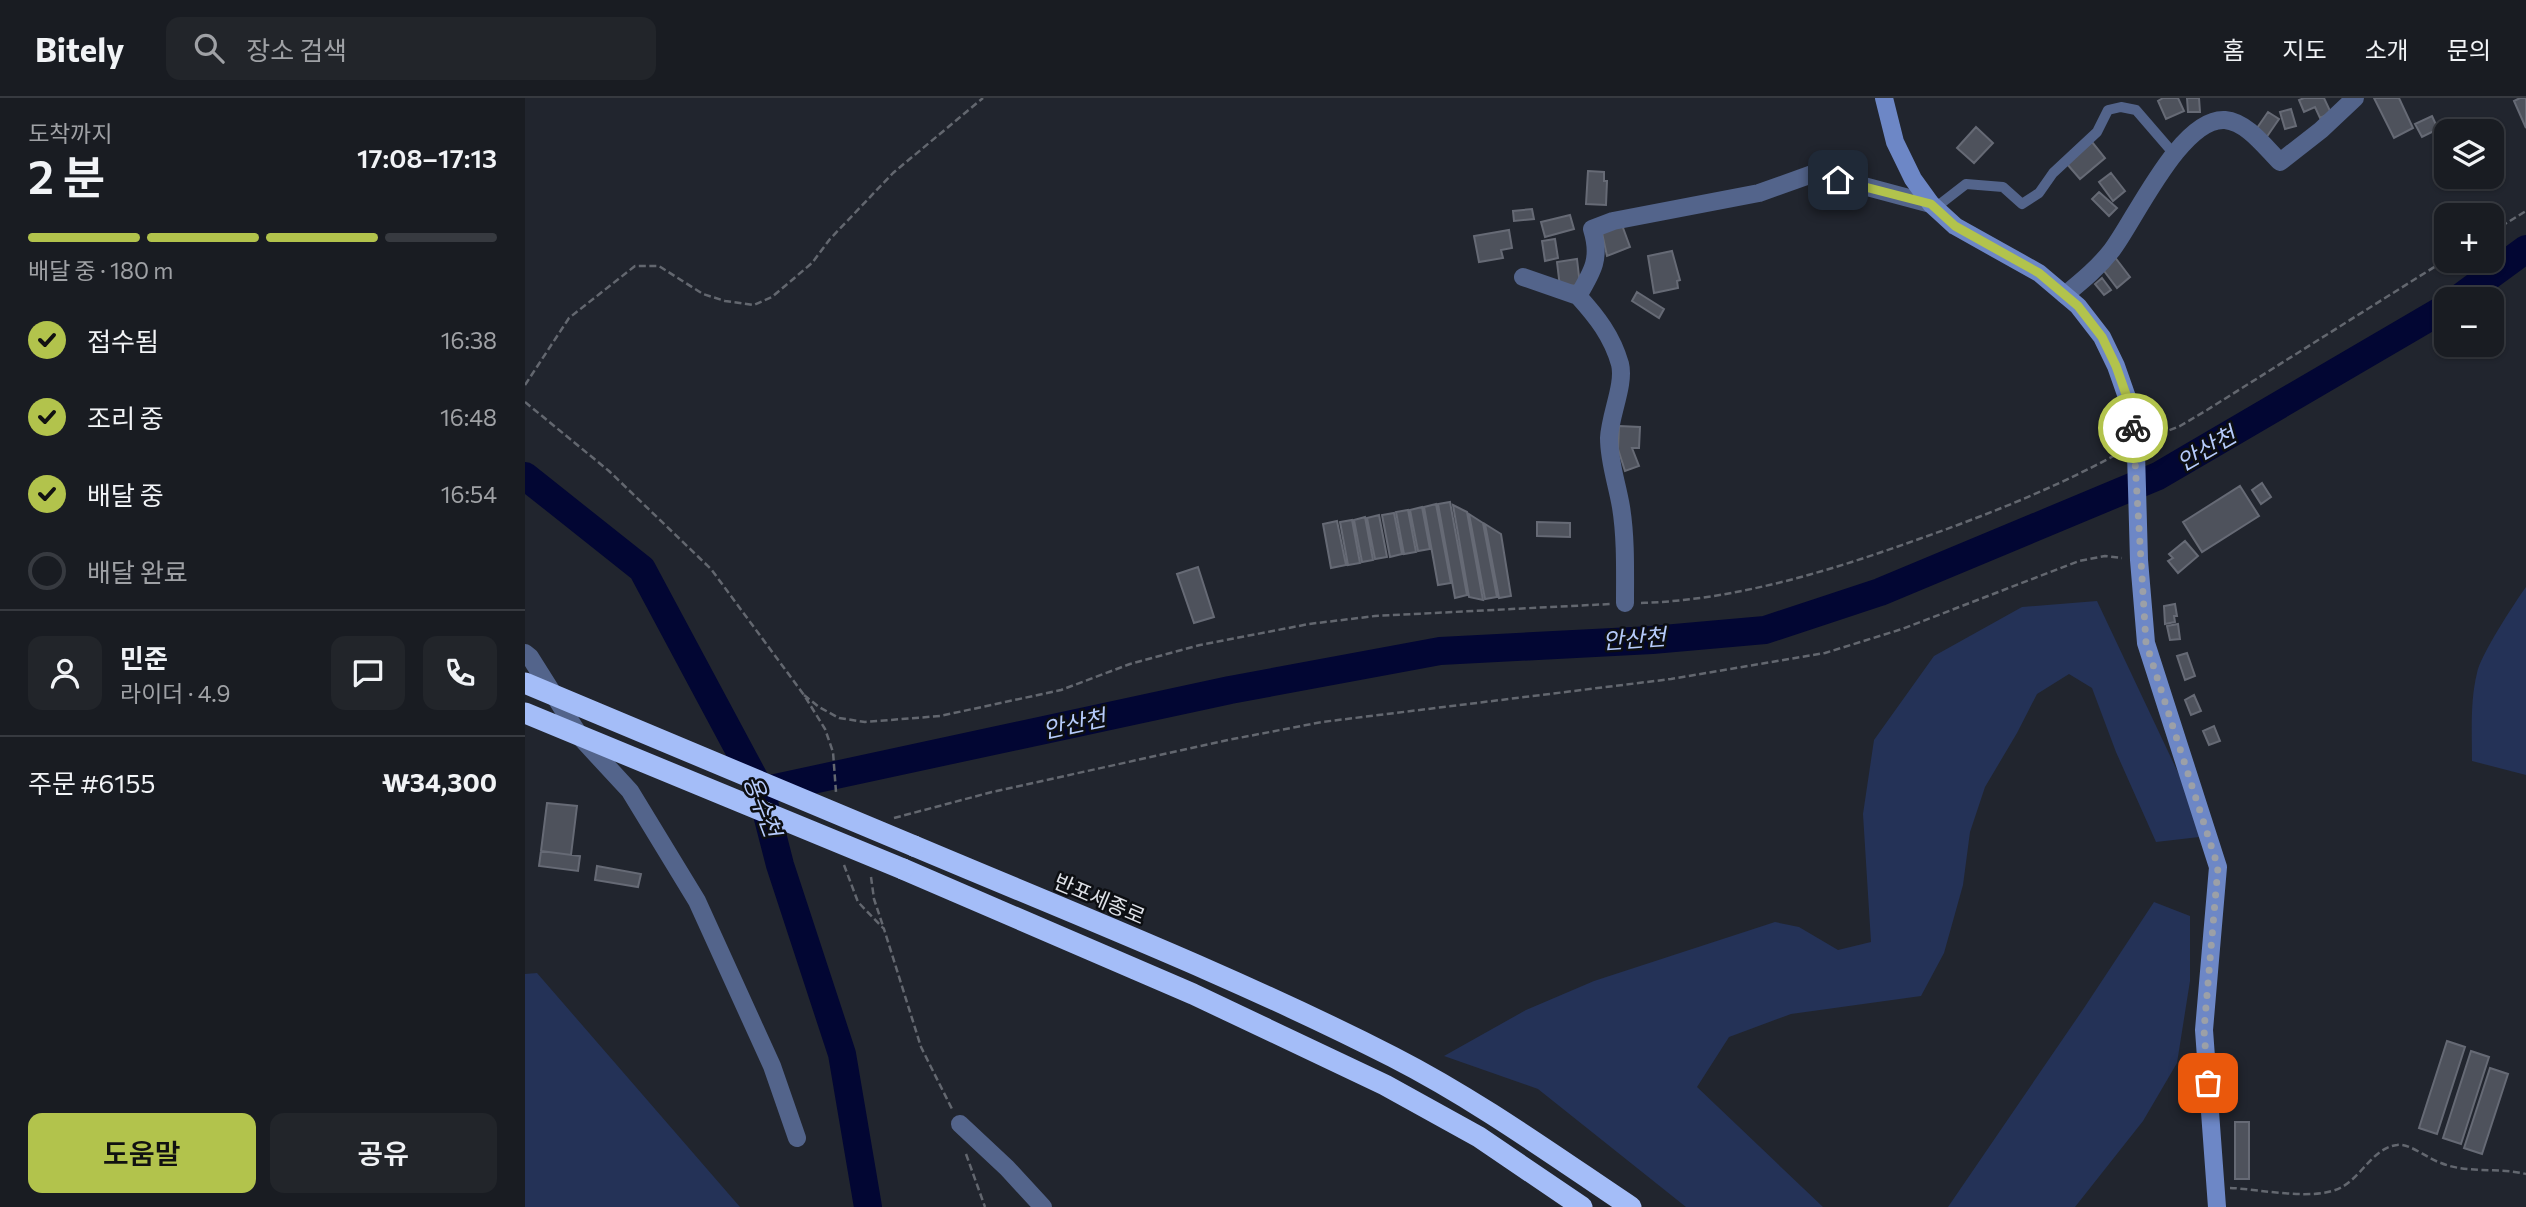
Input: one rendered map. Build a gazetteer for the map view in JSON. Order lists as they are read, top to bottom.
{
  "streets": {
    "highway": ["반포세종로"]
  },
  "water": ["안산천", "용수천"],
  "page": {
    "header": "Bitely",
    "search": "장소 검색",
    "nav": [
      "홈",
      "지도",
      "소개",
      "문의"
    ],
    "heading": ["2 분", "도착까지", "17:08–17:13"],
    "panel": [
      "민준",
      "라이더 · 4.9",
      "주문 #6155",
      "₩34,300"
    ],
    "map_buttons": ["+", "−"],
    "bar": "배달 중 · 180 m",
    "list": [
      ["접수됨", "16:38"],
      ["조리 중", "16:48"],
      ["배달 중", "16:54"],
      "배달 완료"
    ],
    "buttons": ["도움말", "공유"]
  }
}
